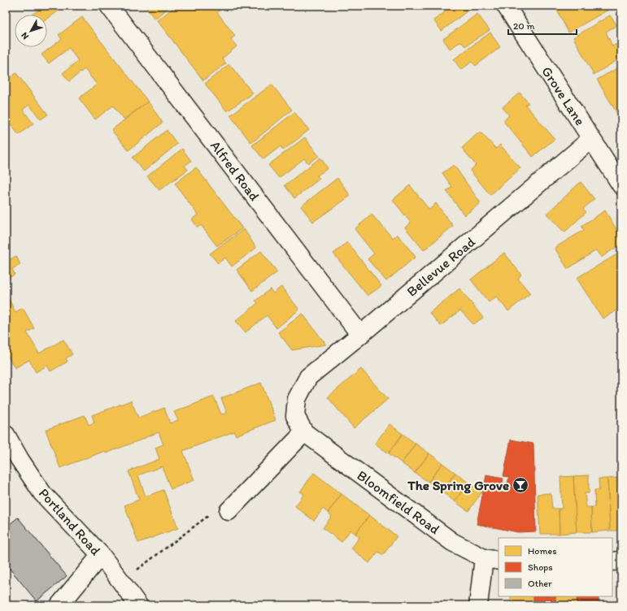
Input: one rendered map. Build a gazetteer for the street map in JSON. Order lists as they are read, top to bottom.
{
  "streets": {
    "street": [
      "Grove Lane",
      "Alfred Road",
      "Bellevue Road",
      "Bloomfield Road",
      "Portland Road"
    ]
  },
  "crossings": [
    ["Grove Lane", "Bellevue Road"],
    ["Alfred Road", "Bellevue Road"],
    ["Bellevue Road", "Bloomfield Road"]
  ],
  "places": {
    "bar": ["The Spring Grove"]
  },
  "legend": ["Homes", "Shops", "Other"],
  "scale_bar": "20 m",
  "north": "bottom left"
}
